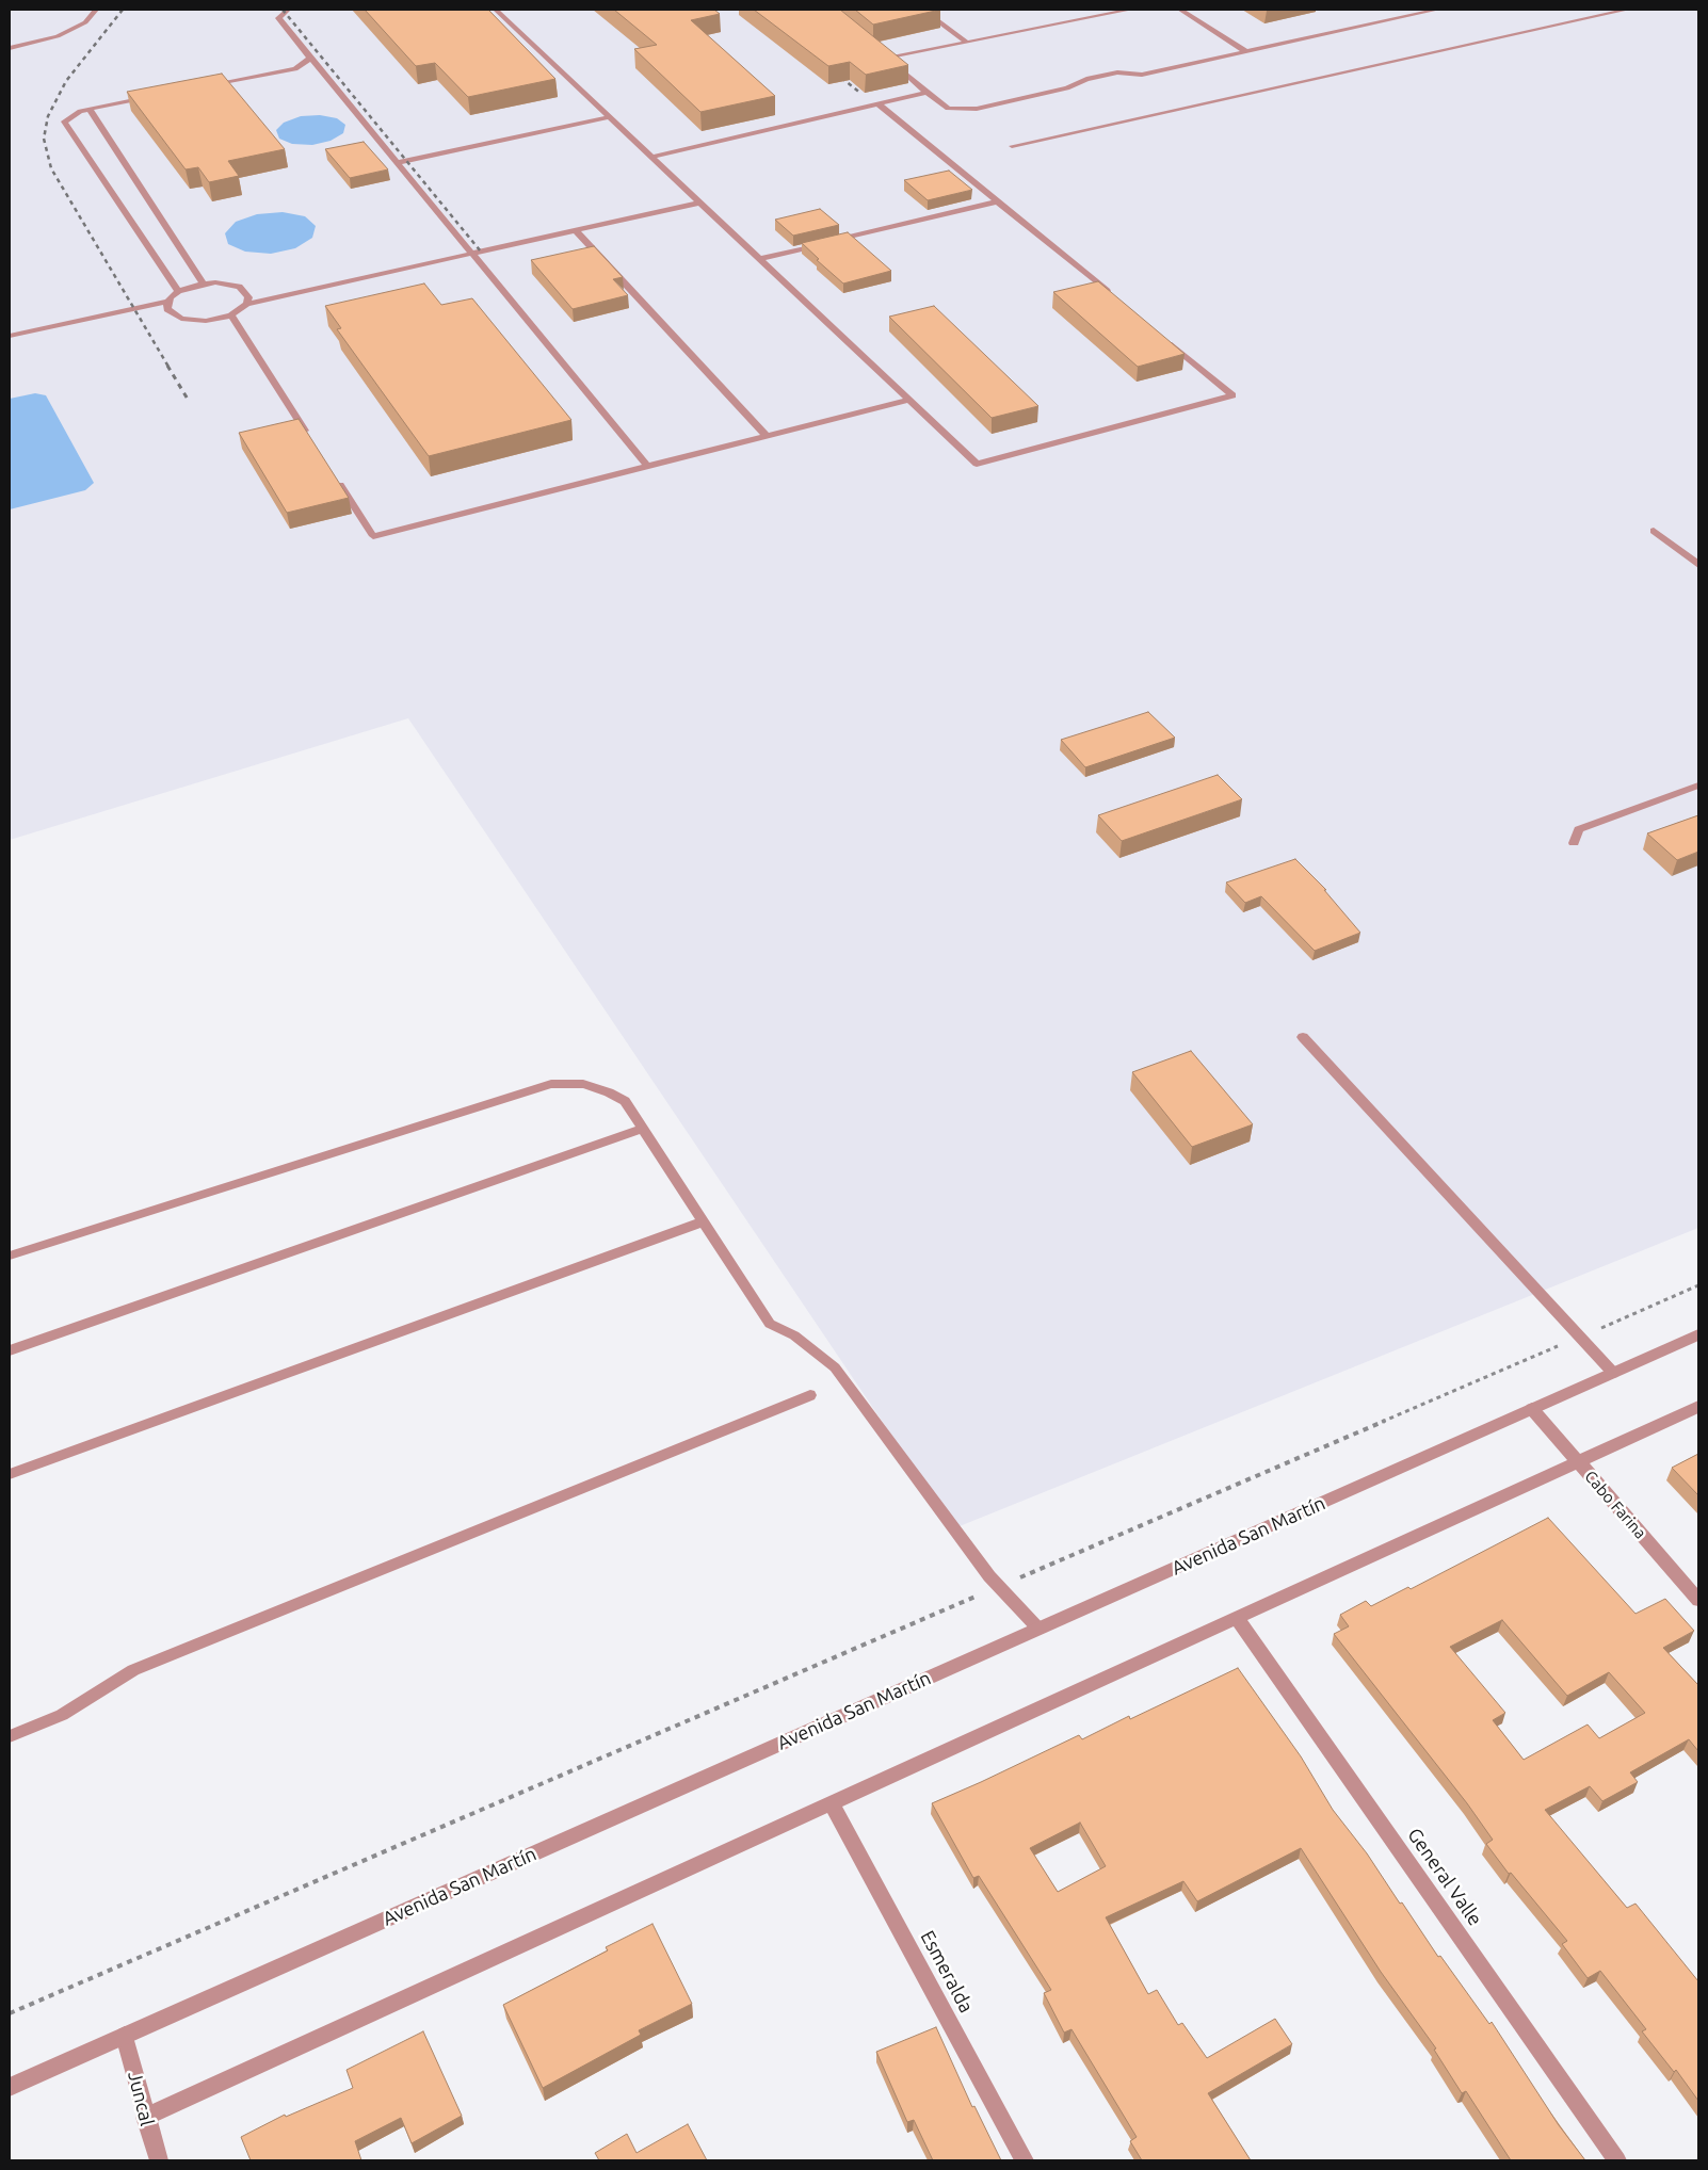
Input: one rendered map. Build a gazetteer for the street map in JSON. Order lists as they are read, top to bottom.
{
  "streets": {
    "street": [
      "Cabo Farina",
      "Avenida San Martín",
      "General Valle",
      "Esmeralda",
      "Juncal"
    ]
  },
  "crossings": [
    ["Cabo Farina", "Avenida San Martín"],
    ["Avenida San Martín", "Juncal"]
  ]
}
